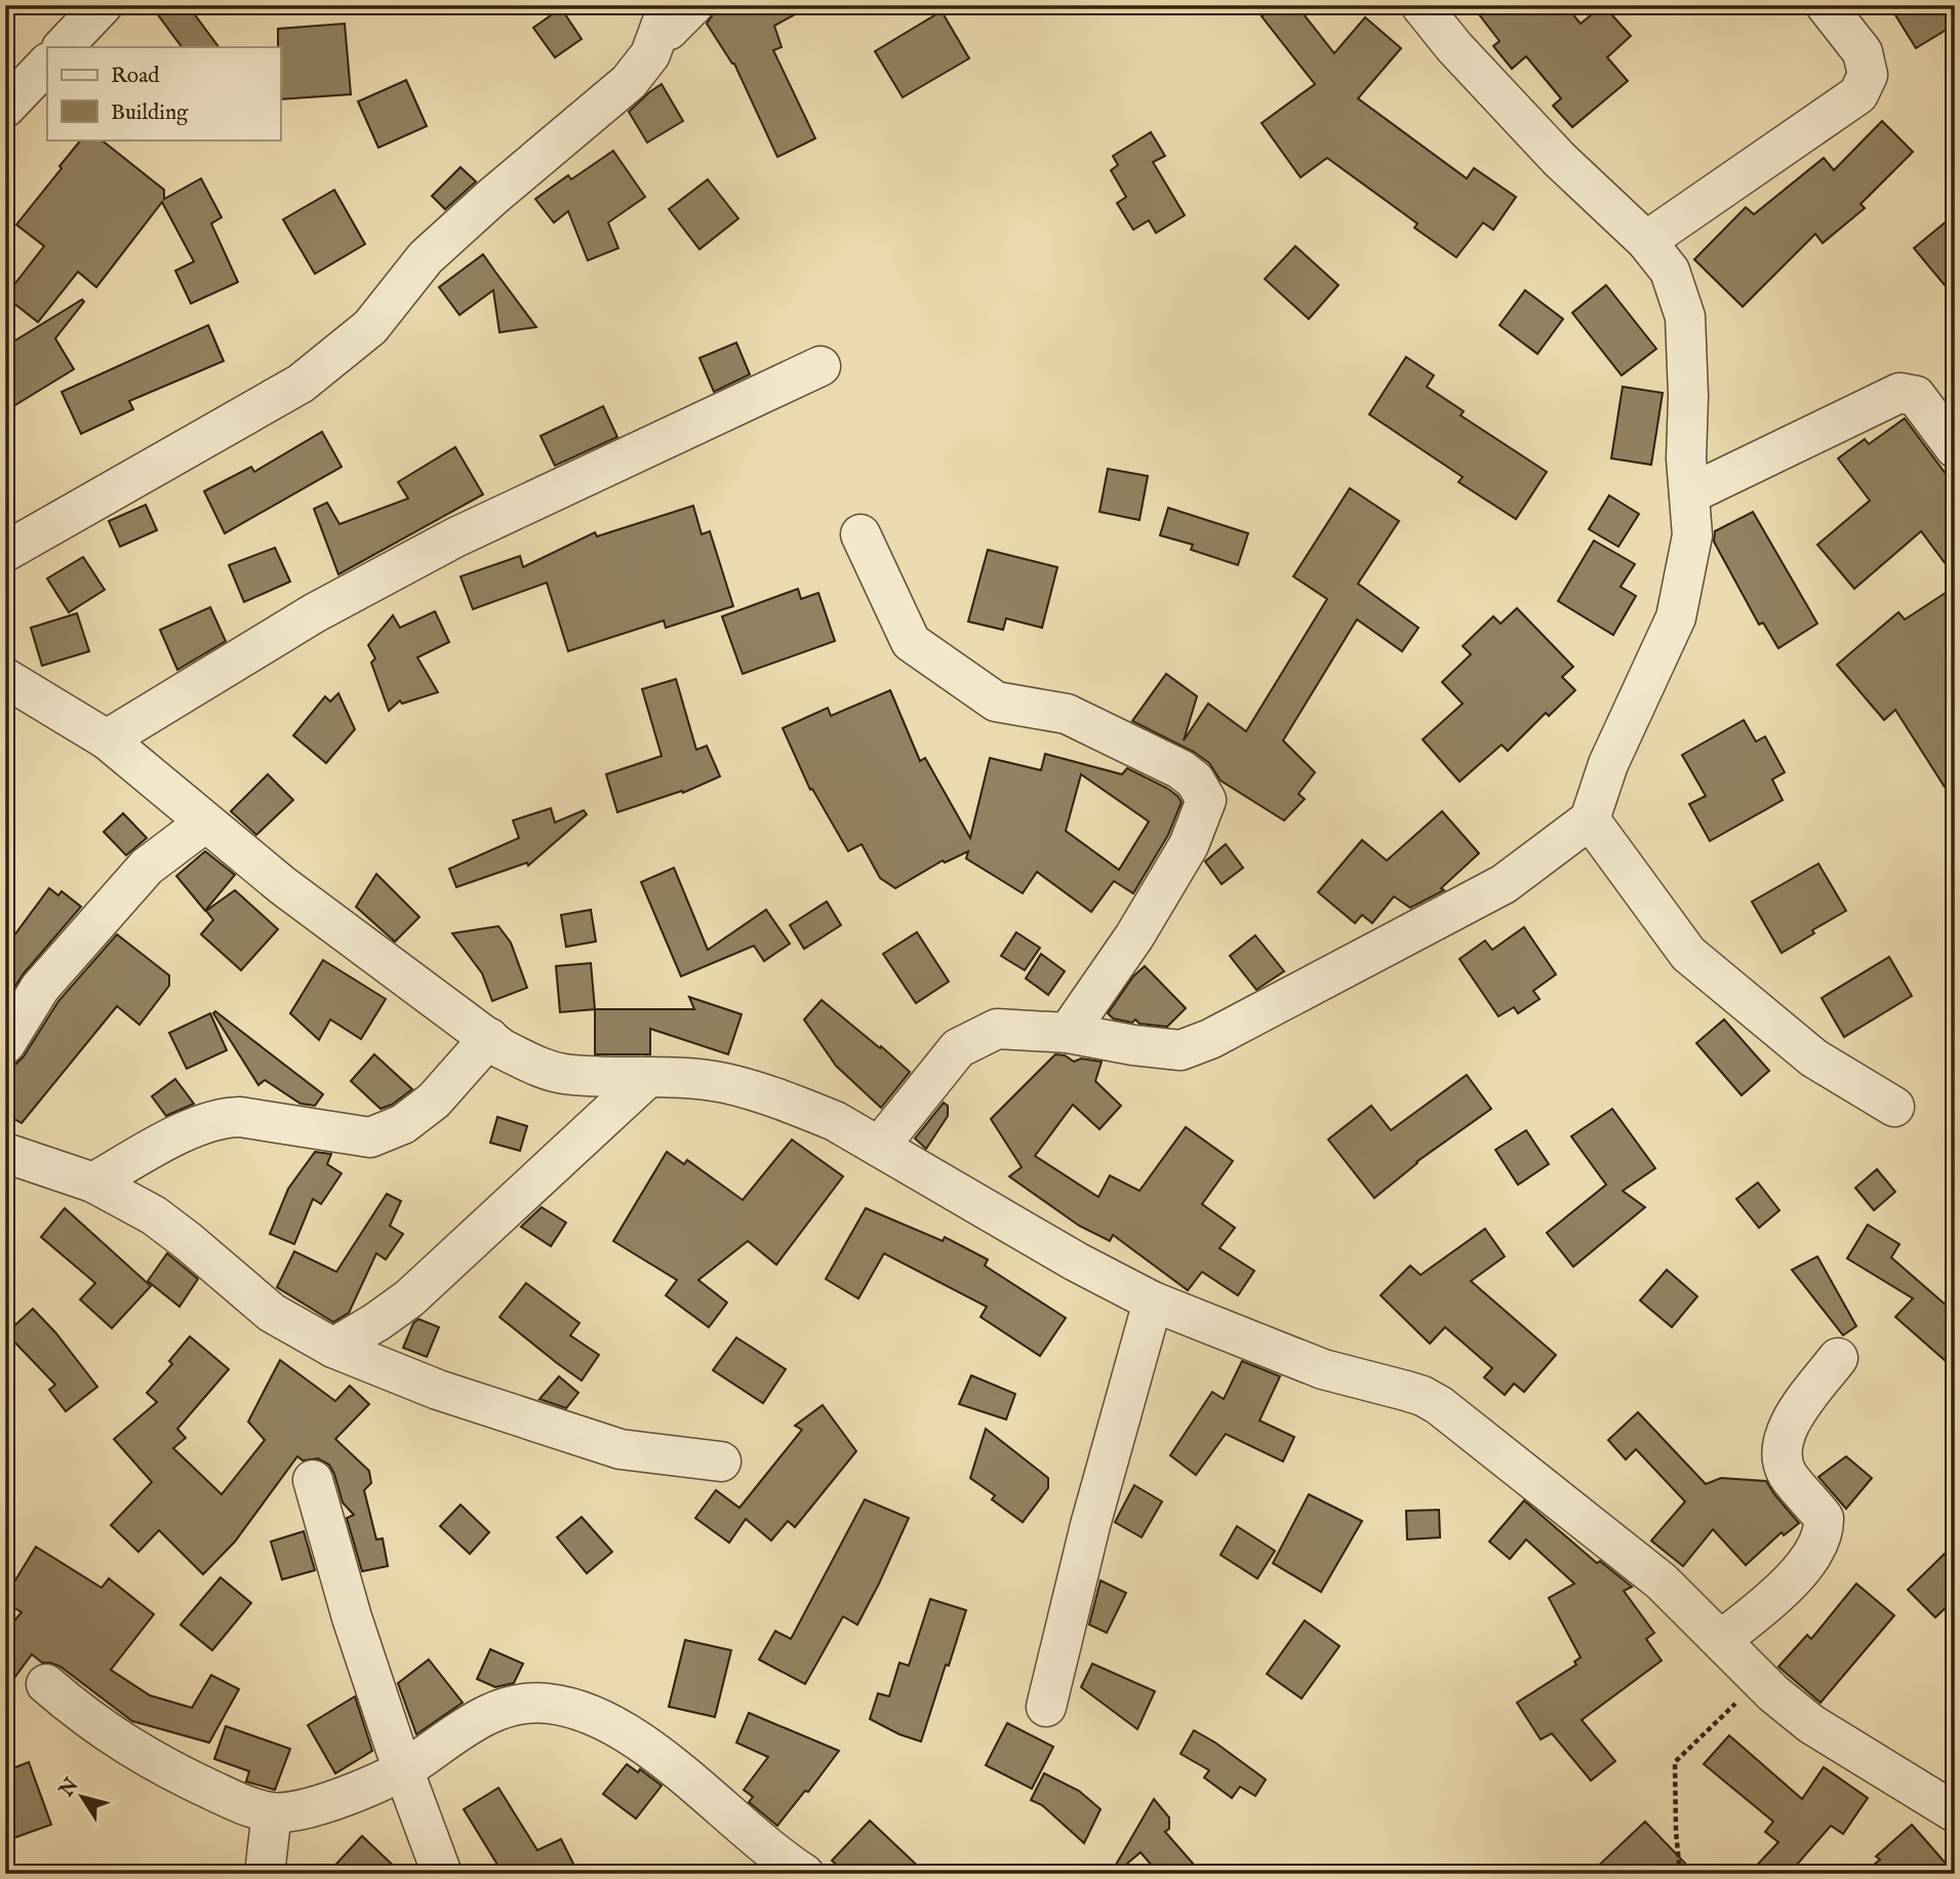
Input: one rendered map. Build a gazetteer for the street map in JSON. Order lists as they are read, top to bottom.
{
  "legend": ["Road", "Building"],
  "north": "top left"
}
